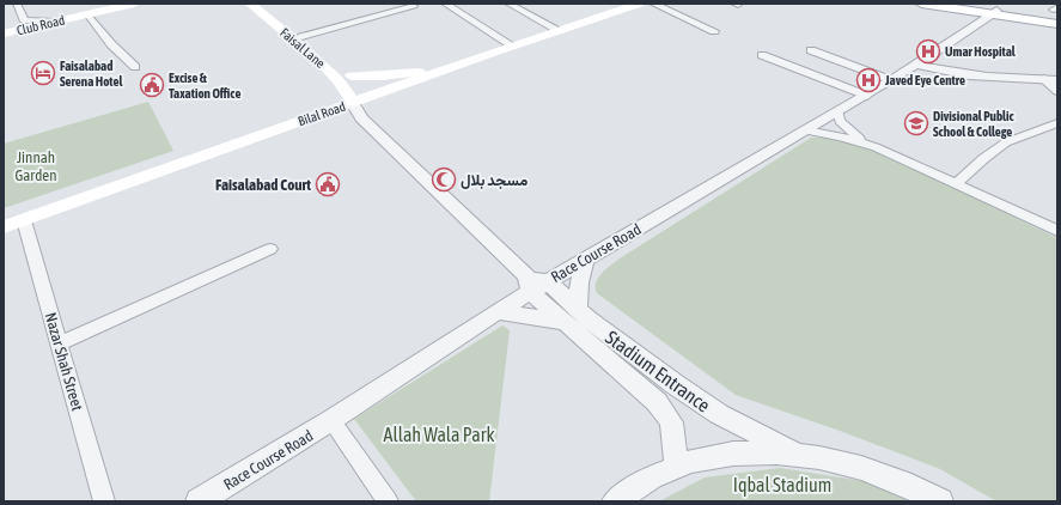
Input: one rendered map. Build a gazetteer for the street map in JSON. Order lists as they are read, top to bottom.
{
  "streets": {
    "main road": ["Club Road", "Faisal Lane", "Bilal Road"],
    "street": ["Race Course Road", "Nazar Shah Street", "Stadium Entrance"]
  },
  "crossings": [
    ["Faisal Lane", "Bilal Road"],
    ["Bilal Road", "Nazar Shah Street"]
  ],
  "parks": ["Jinnah Garden", "Allah Wala Park", "Iqbal Stadium"],
  "places": {
    "hospital": ["Umar Hospital", "Javed Eye Centre"],
    "hotel": ["Faisalabad Serena Hotel"],
    "public building": ["Excise & Taxation Office", "Faisalabad Court"],
    "school or university": ["Divisional Public School & College"],
    "mosque": ["مسجد بلال"]
  }
}
